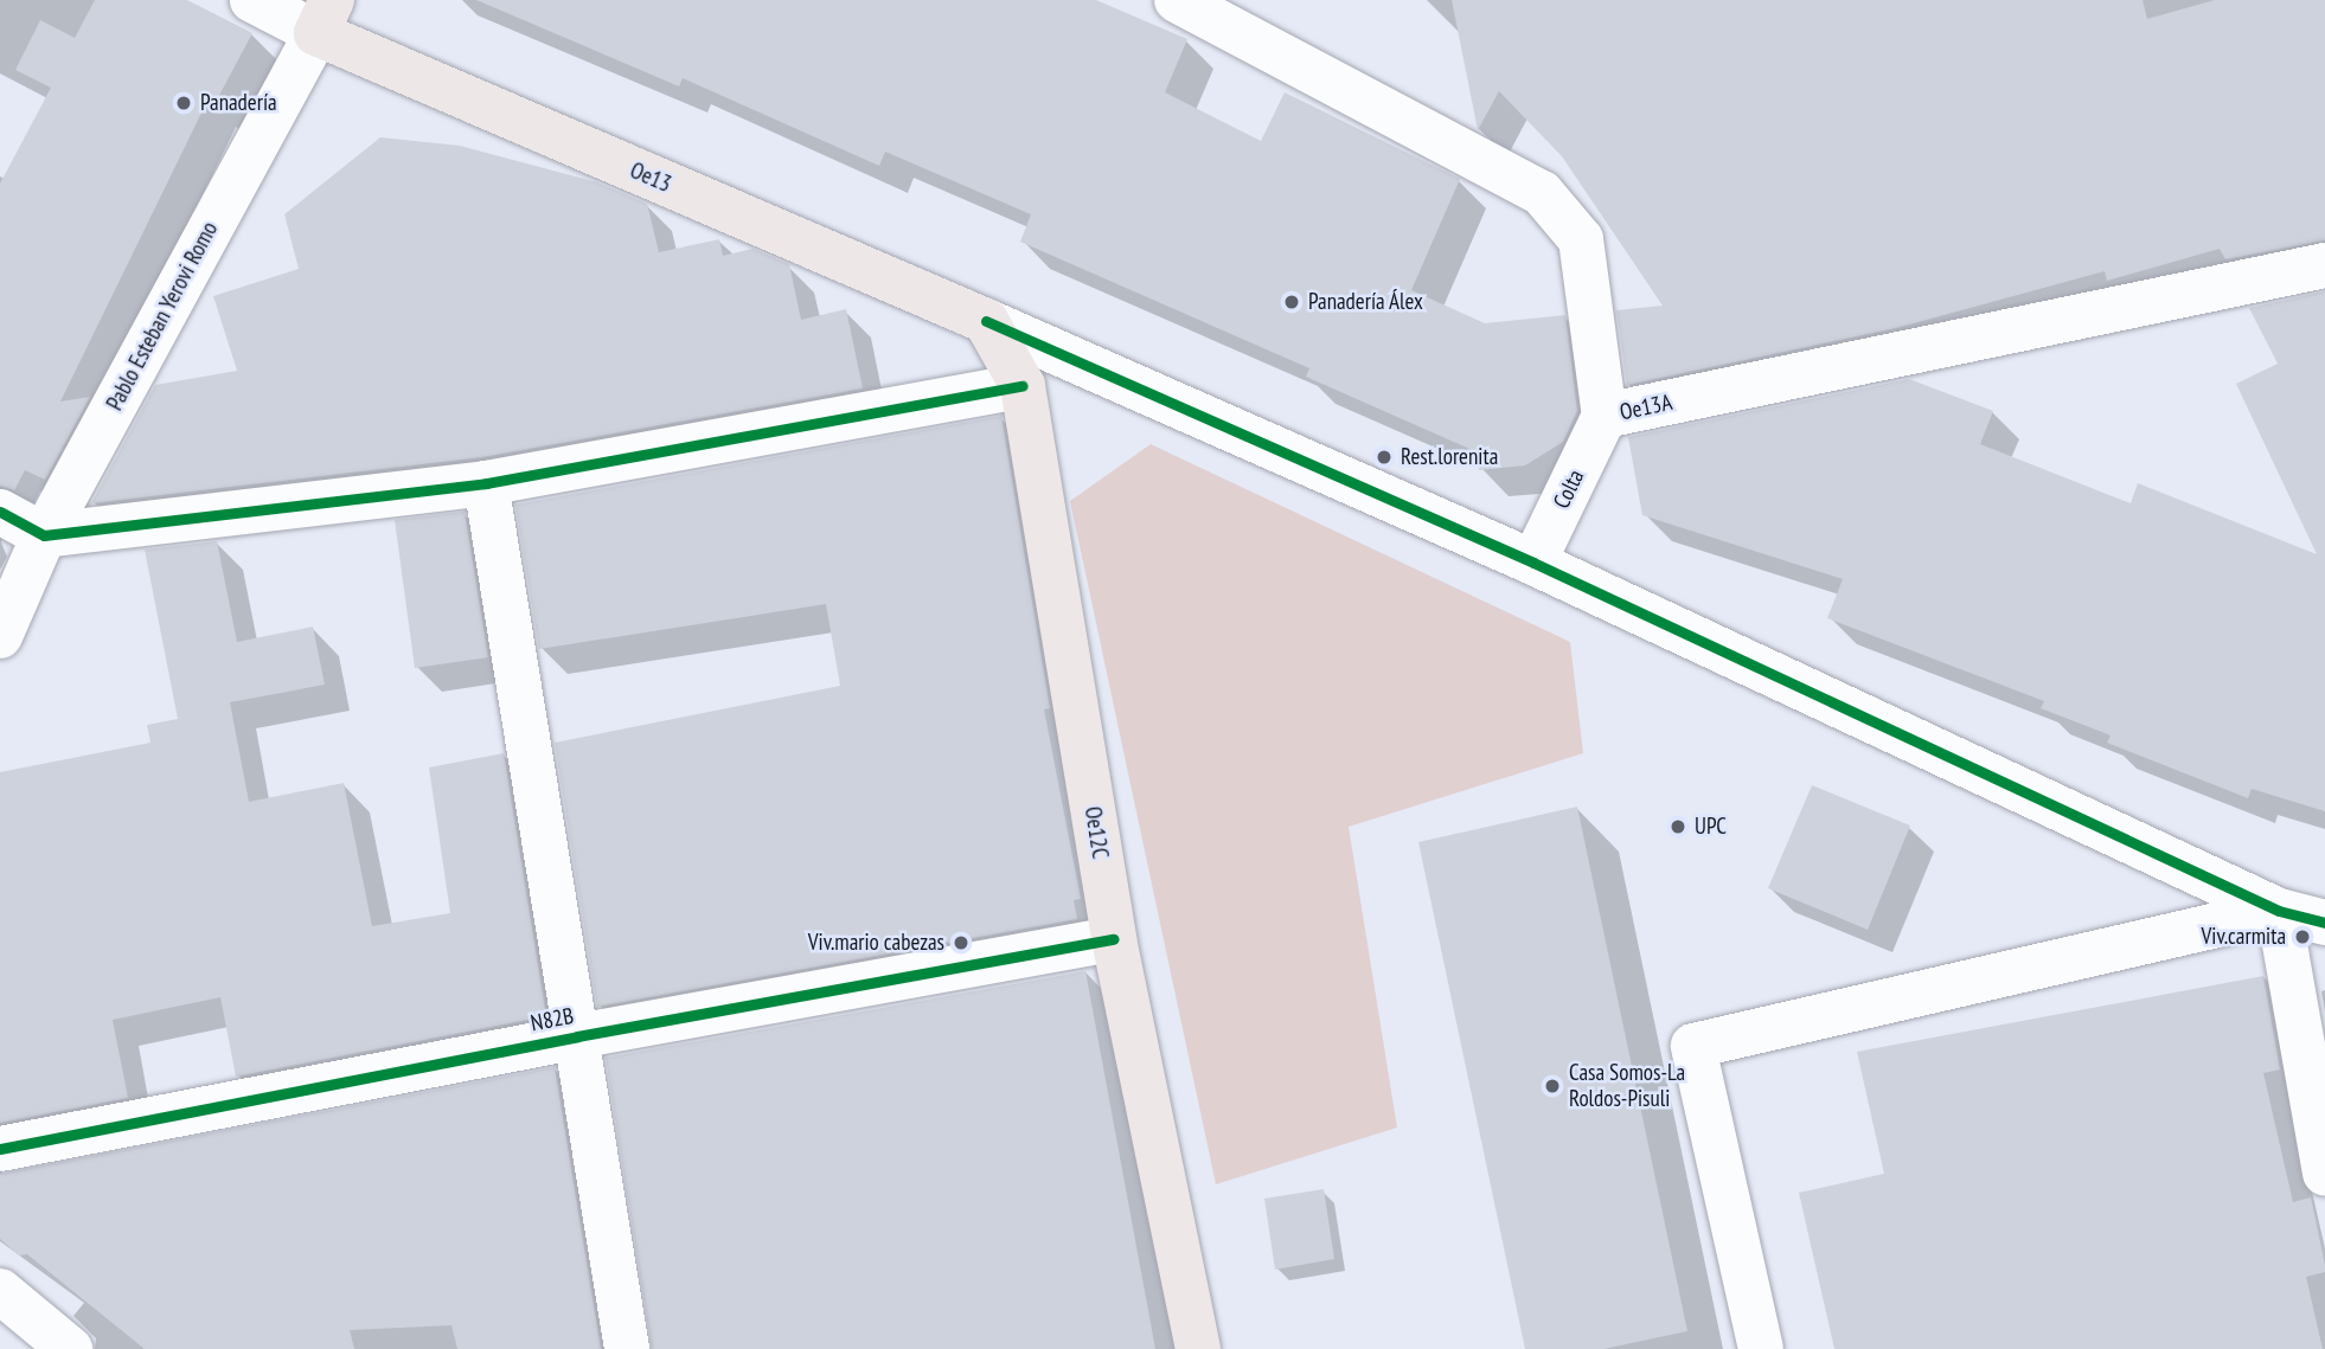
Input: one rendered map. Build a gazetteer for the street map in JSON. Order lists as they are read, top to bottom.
{
  "streets": {
    "main road": ["Oe13", "Oe12C"],
    "street": [
      "Pablo Esteban Yerovi Romo",
      "Oe13A",
      "Colta",
      "N82B"
    ]
  },
  "crossings": [
    ["Oe13", "Pablo Esteban Yerovi Romo"],
    ["Oe13", "Oe12C"],
    ["Oe13A", "Colta"],
    ["Oe12C", "N82B"]
  ],
  "places": [
    "Panadería",
    "Panadería Álex",
    "Rest.lorenita",
    "UPC",
    "Viv.carmita",
    "Viv.mario cabezas",
    "Casa Somos-La Roldos-Pisuli"
  ]
}
